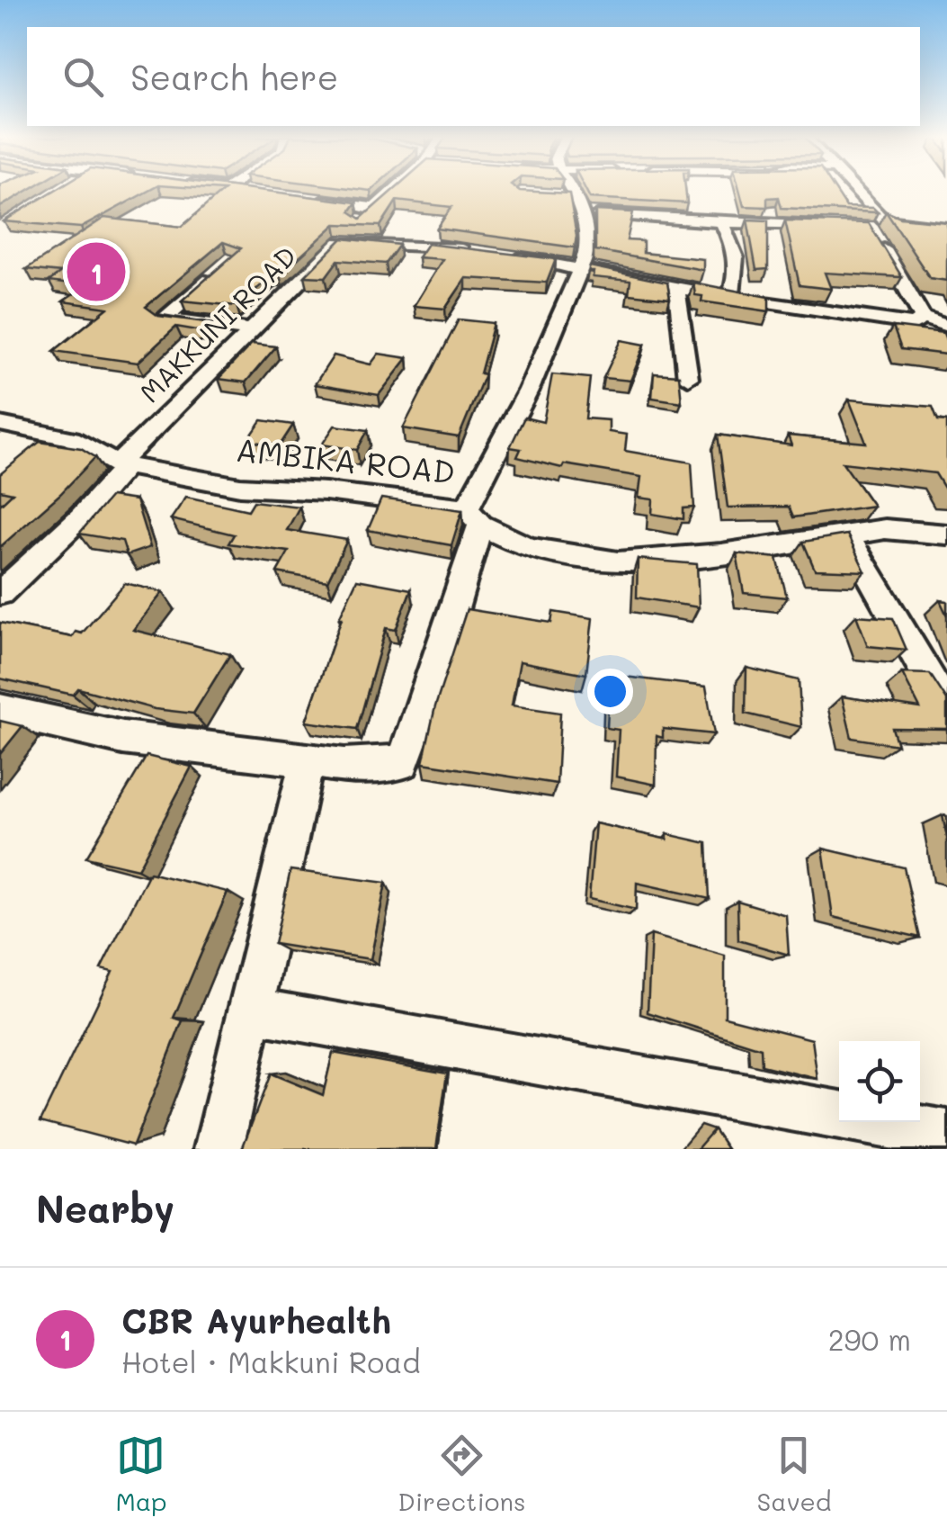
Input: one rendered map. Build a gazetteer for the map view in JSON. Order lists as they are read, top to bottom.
{
  "streets": {
    "street": ["MAKKUNI ROAD", "AMBIKA ROAD"]
  },
  "crossings": [
    ["MAKKUNI ROAD", "AMBIKA ROAD"]
  ],
  "page": {
    "search": "Search here",
    "pins": "1",
    "heading": "Nearby",
    "list": [
      {
        "mark": "1",
        "name": "CBR Ayurhealth",
        "note": "Hotel · Makkuni Road",
        "value": "290 m"
      }
    ],
    "nav": ["Map", "Directions", "Saved"]
  }
}
